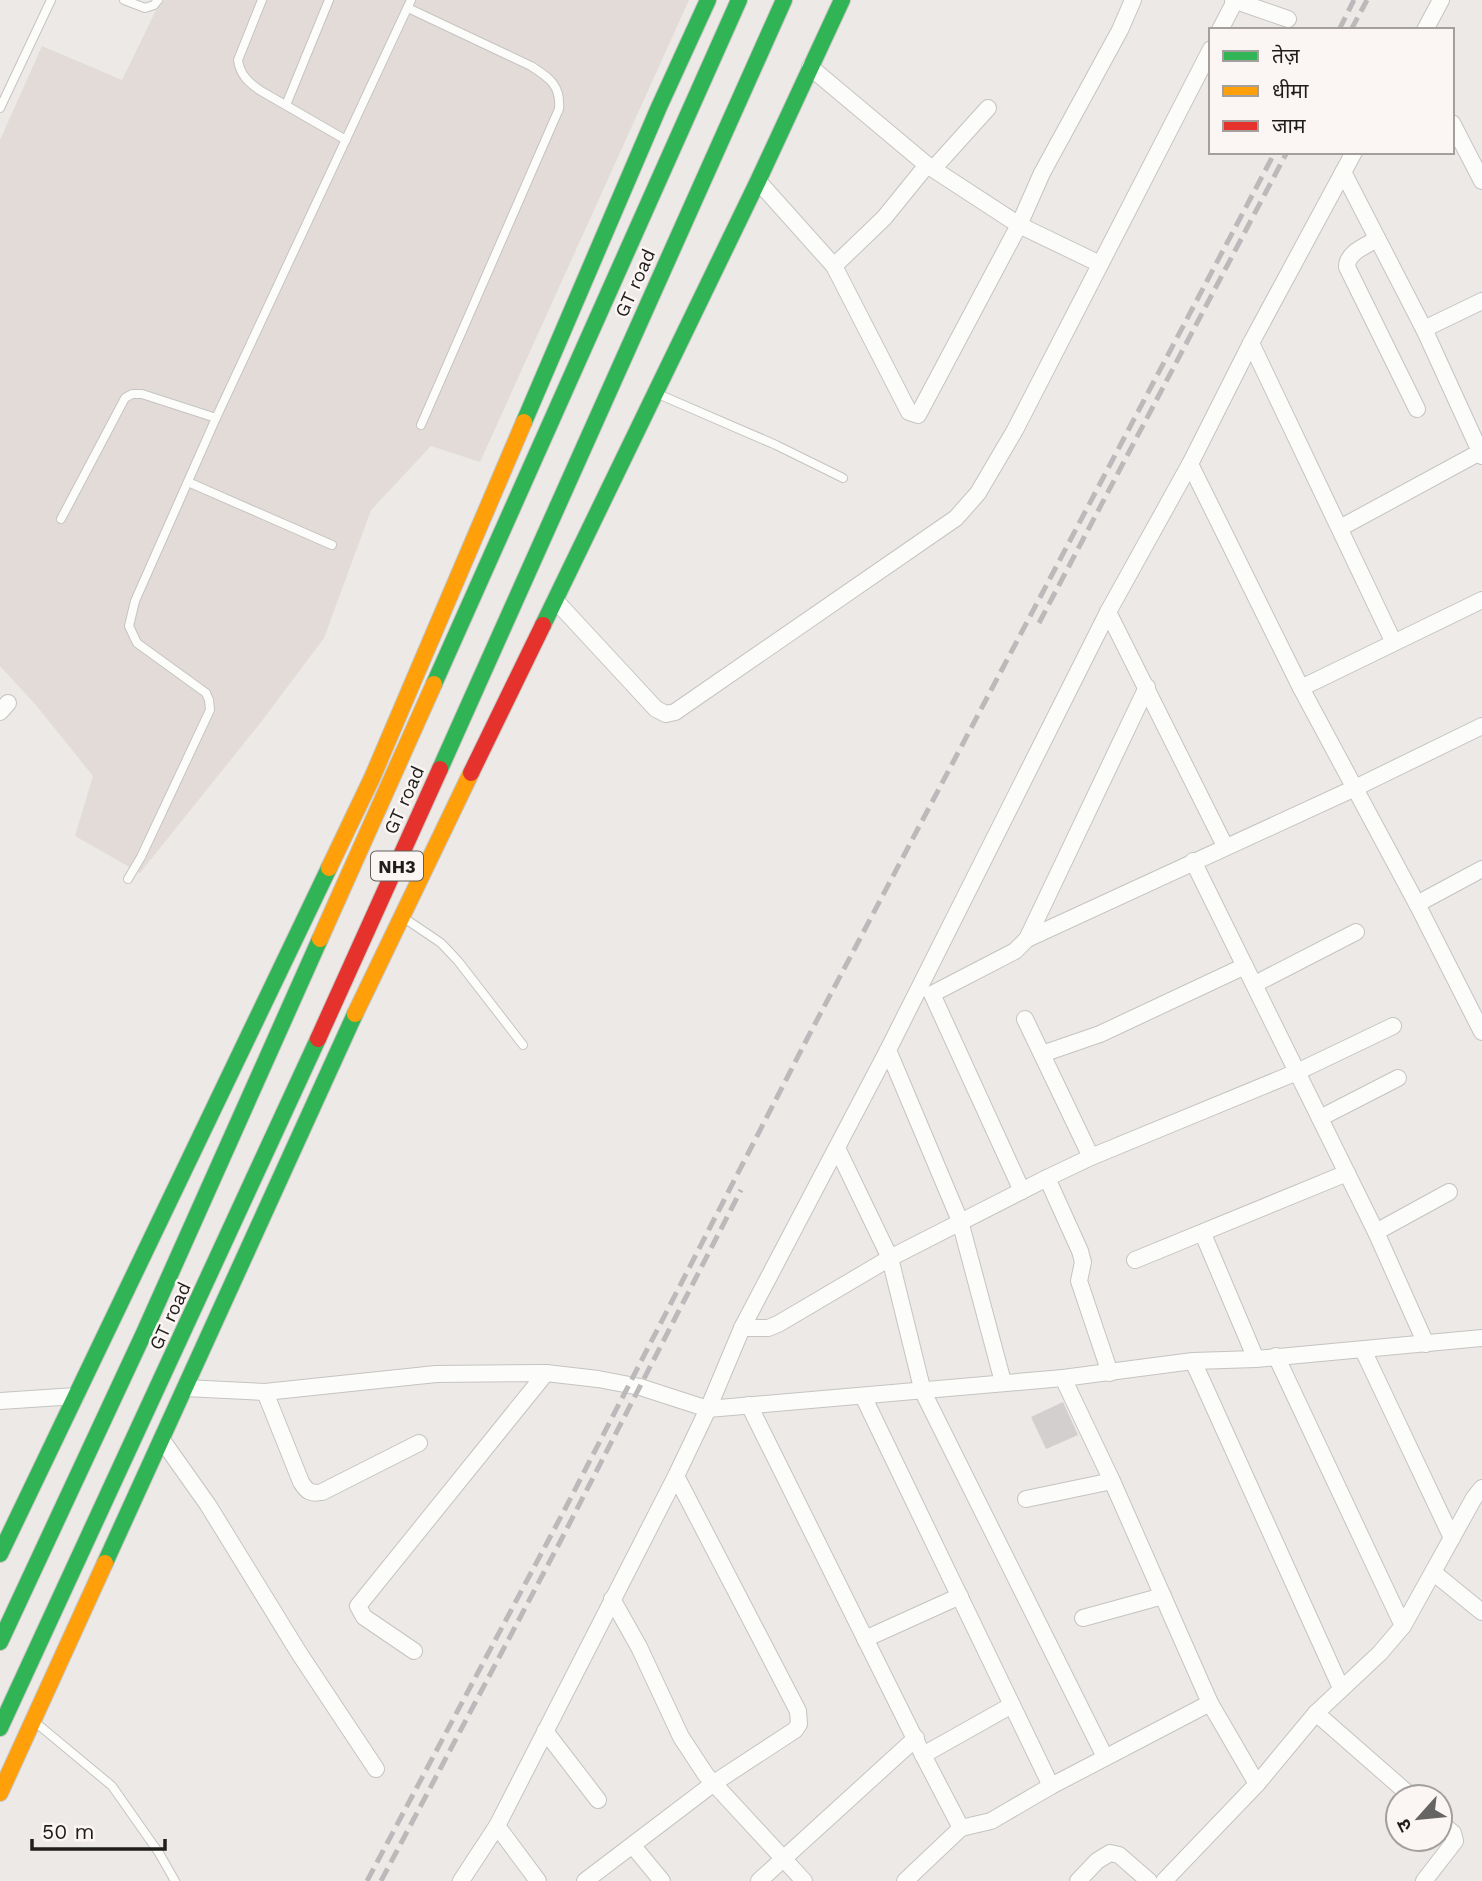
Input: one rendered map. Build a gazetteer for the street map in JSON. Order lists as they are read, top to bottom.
{
  "streets": {
    "main road": ["GT road", "NH3"]
  },
  "legend": ["तेज़", "धीमा", "जाम"],
  "scale_bar": "50 m",
  "north": "bottom left"
}
